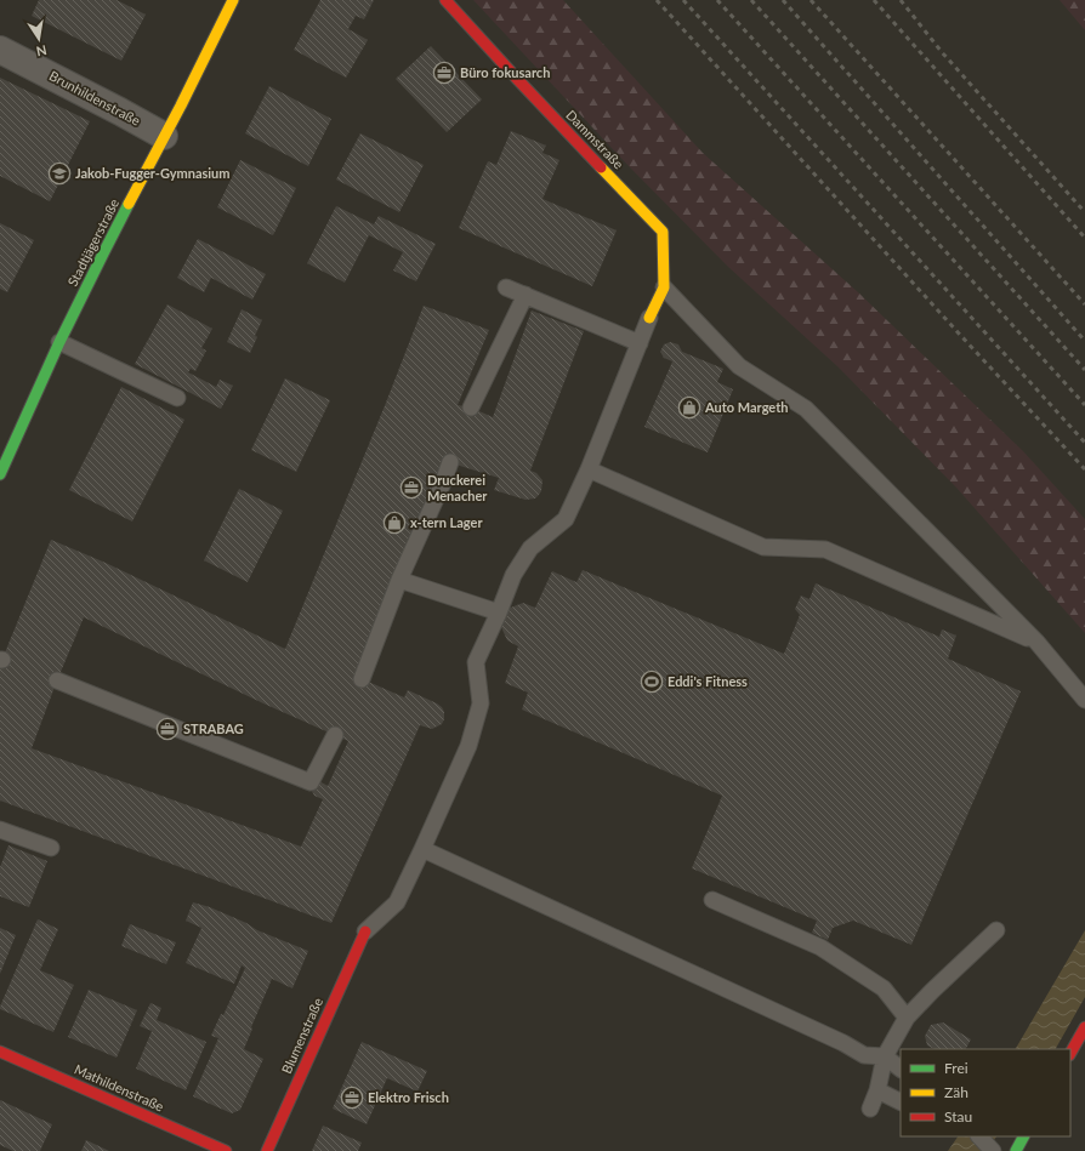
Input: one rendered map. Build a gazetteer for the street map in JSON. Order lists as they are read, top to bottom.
{
  "streets": {
    "street": [
      "Brunhildenstraße",
      "Dammstraße",
      "Stadtjägerstraße",
      "Blumenstraße",
      "Mathildenstraße"
    ]
  },
  "crossings": [
    ["Brunhildenstraße", "Stadtjägerstraße"]
  ],
  "places": {
    "office": [
      "Büro fokusarch",
      "Druckerei Menacher",
      "STRABAG",
      "Elektro Frisch"
    ],
    "school or university": ["Jakob-Fugger-Gymnasium"],
    "shop": ["Auto Margeth", "x-tern Lager"],
    "sports": ["Eddi's Fitness"]
  },
  "legend": ["Frei", "Zäh", "Stau"],
  "north": "bottom"
}
